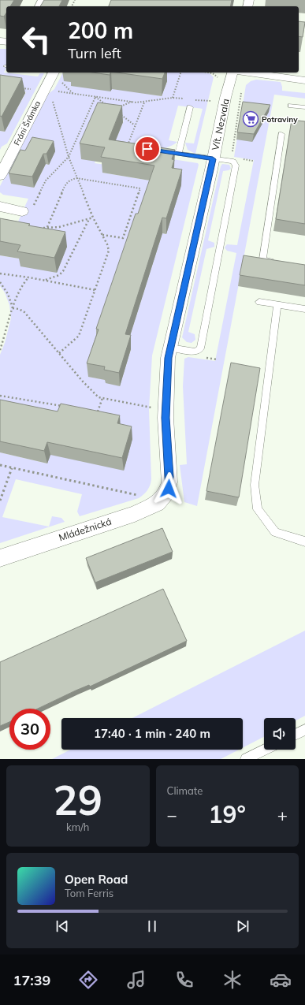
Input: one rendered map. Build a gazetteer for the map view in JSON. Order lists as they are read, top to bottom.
{
  "streets": {
    "street": ["Fráni Šrámka", "Vít. Nezvala", "Mládežnická"]
  },
  "crossings": [
    ["Vít. Nezvala", "Mládežnická"]
  ],
  "places": {
    "supermarket": ["Potraviny"]
  },
  "page": {
    "turn": ["200 m", "Turn left"],
    "limit": "30",
    "trip": "17:40 · 1 min · 240 m",
    "tile": [
      ["29", "km/h"],
      "Climate"
    ],
    "heat": ["−", "19°", "+"],
    "song": ["Open Road", "Tom Ferris"],
    "tabs": "17:39"
  }
}
